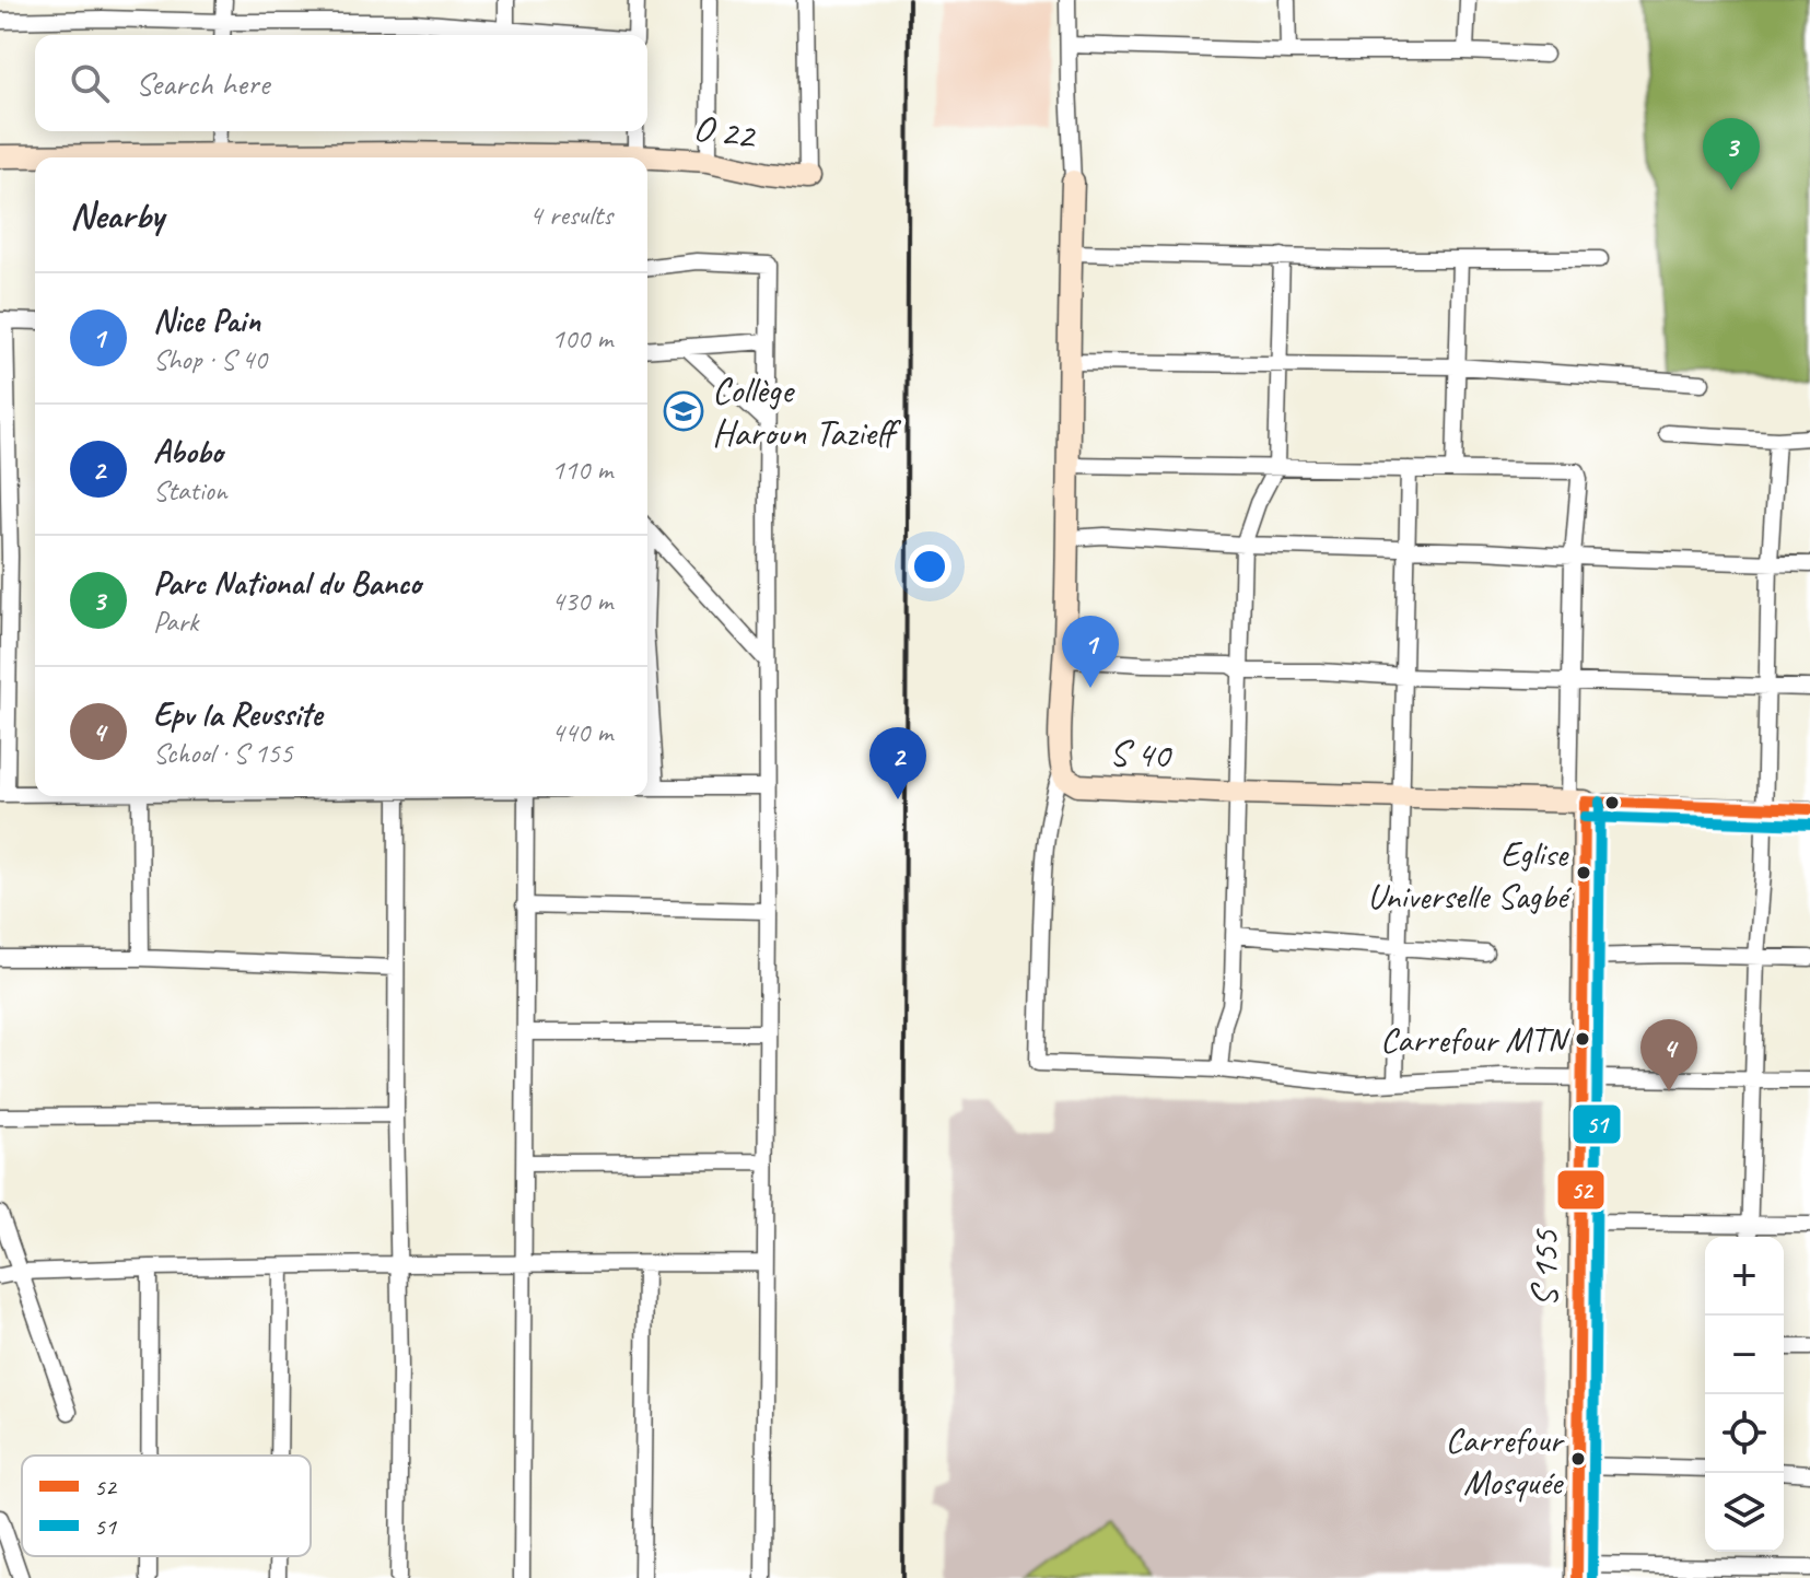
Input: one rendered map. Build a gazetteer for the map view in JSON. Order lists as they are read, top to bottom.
{
  "streets": {
    "street": ["O 22", "S 40", "S 155"]
  },
  "crossings": [
    ["S 40", "S 155"]
  ],
  "places": {
    "school or university": ["Collège Haroun Tazieff"],
    "other": ["Eglise Universelle Sagbé", "Carrefour MTN", "Carrefour Mosquée"]
  },
  "lines": ["transit line 52", "transit line 51"],
  "legend": ["52", "51"],
  "page": {
    "search": "Search here",
    "pins": [
      "3",
      "1",
      "2",
      "4"
    ],
    "heading": ["Nearby", "4 results"],
    "list": [
      {
        "mark": "1",
        "name": "Nice Pain",
        "note": "Shop · S 40",
        "value": "100 m"
      },
      {
        "mark": "2",
        "name": "Abobo",
        "note": "Station",
        "value": "110 m"
      },
      {
        "mark": "3",
        "name": "Parc National du Banco",
        "note": "Park",
        "value": "430 m"
      },
      {
        "mark": "4",
        "name": "Epv la Reussite",
        "note": "School · S 155",
        "value": "440 m"
      }
    ],
    "map_buttons": ["+", "−"]
  }
}
